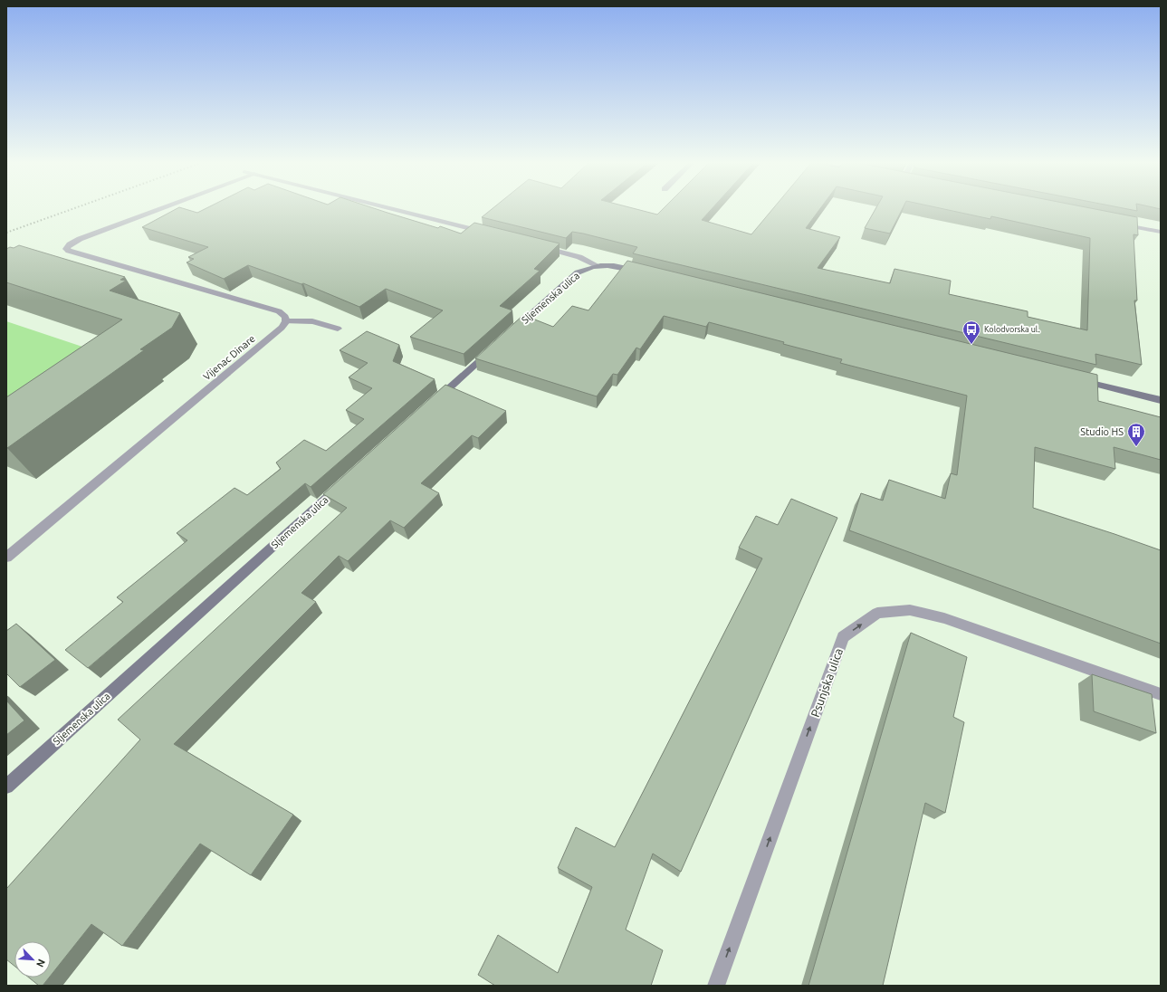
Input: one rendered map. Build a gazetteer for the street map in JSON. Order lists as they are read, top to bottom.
{
  "streets": {
    "street": ["Sljemenska ulica", "Vijenac Dinare", "Psunjska ulica"]
  },
  "places": {
    "bus stop": ["Kolodvorska ul."],
    "building": ["Studio HS"]
  },
  "north": "bottom right"
}
